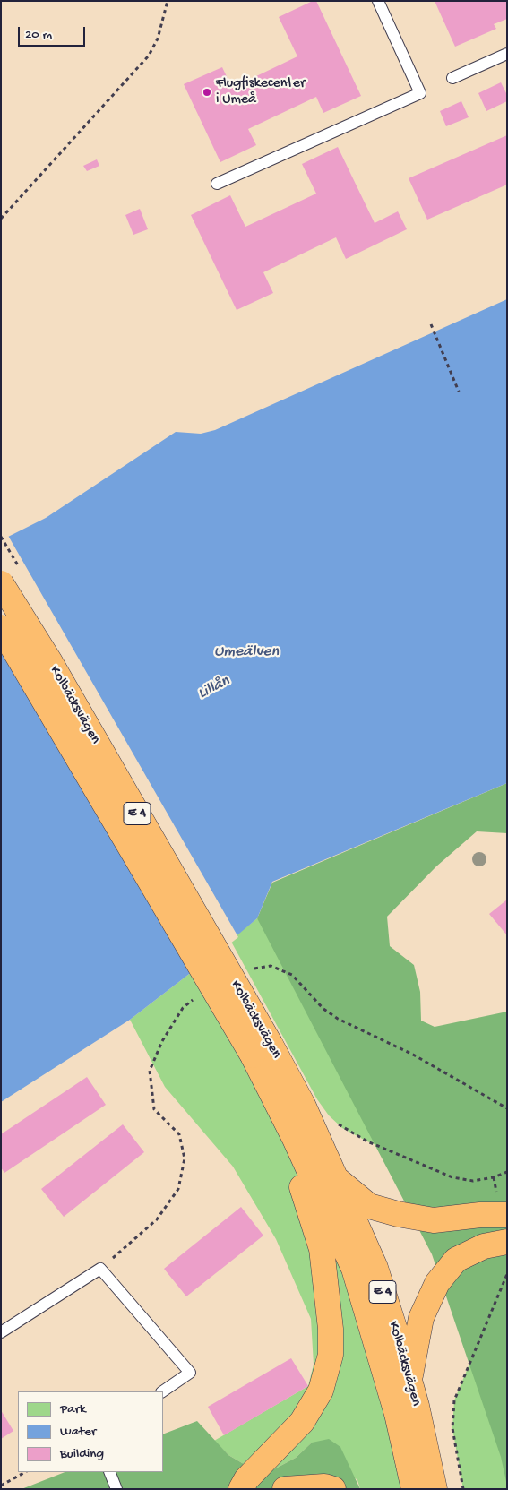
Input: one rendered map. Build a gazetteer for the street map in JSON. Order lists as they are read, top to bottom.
{
  "streets": {
    "highway": ["Kolbäcksvägen", "E 4"]
  },
  "water": ["Umeälven", "Lillån"],
  "places": ["Flugfiskecenter i Umeå"],
  "legend": ["Park", "Water", "Building"],
  "scale_bar": "20 m"
}
